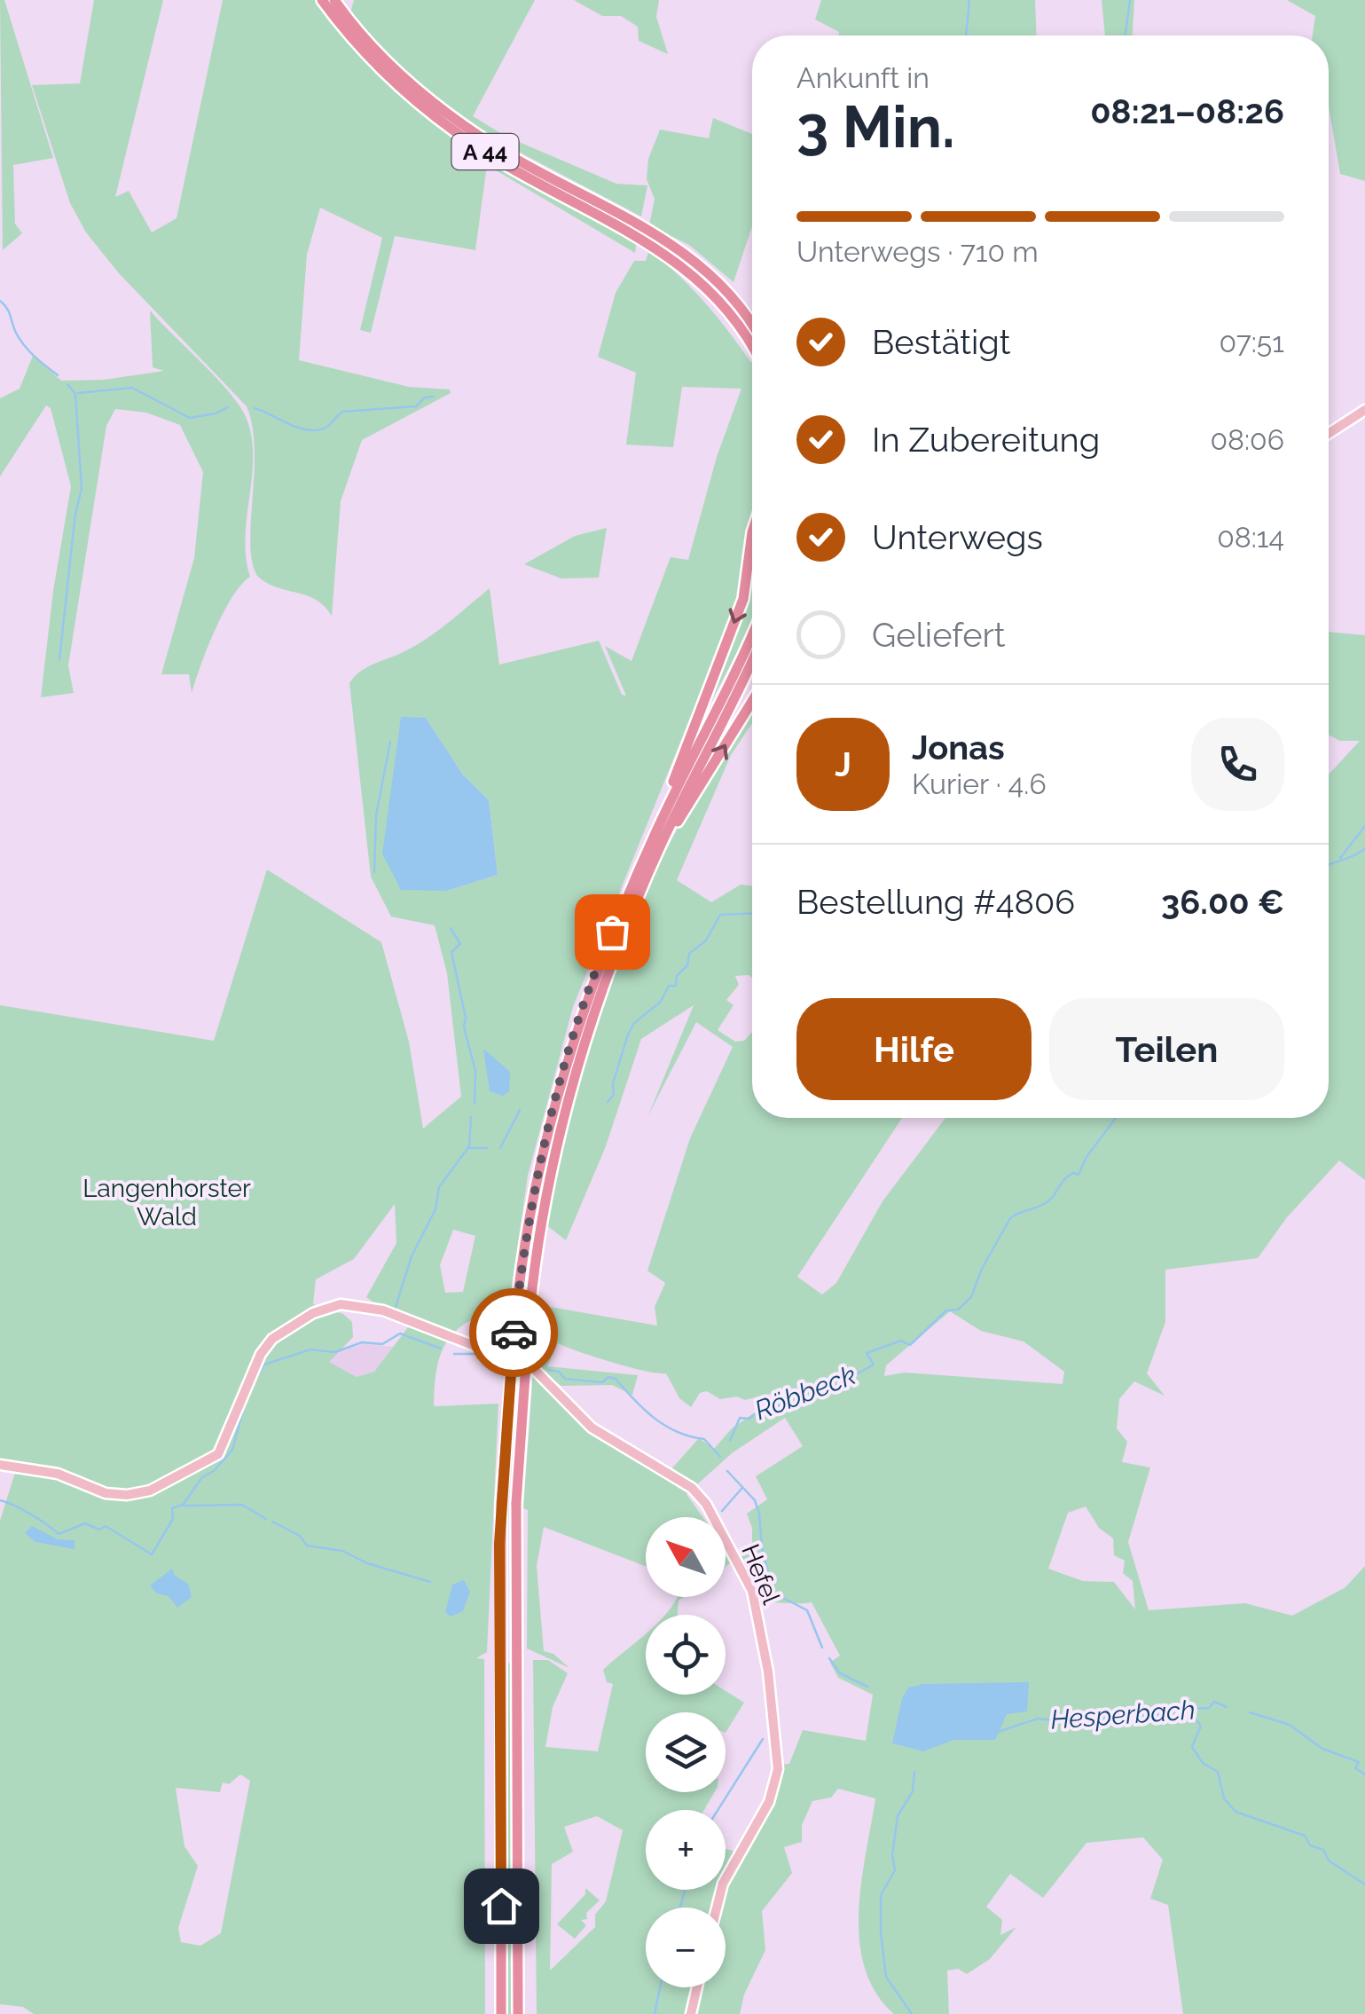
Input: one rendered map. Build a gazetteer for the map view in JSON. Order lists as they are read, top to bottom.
{
  "streets": {
    "highway": ["A 44"],
    "main road": ["Hefel"]
  },
  "water": ["Röbbeck", "Hesperbach"],
  "parks": ["Langenhorster Wald"],
  "north": "top left",
  "page": {
    "heading": ["3 Min.", "Ankunft in", "08:21–08:26"],
    "panel": [
      "Jonas",
      "Kurier · 4.6",
      "Bestellung #4806",
      "36.00 €"
    ],
    "bar": "Unterwegs · 710 m",
    "list": [
      ["Bestätigt", "07:51"],
      ["In Zubereitung", "08:06"],
      ["Unterwegs", "08:14"],
      "Geliefert"
    ],
    "round": "J",
    "buttons": ["Hilfe", "Teilen"],
    "map_buttons": ["+", "−"]
  }
}
